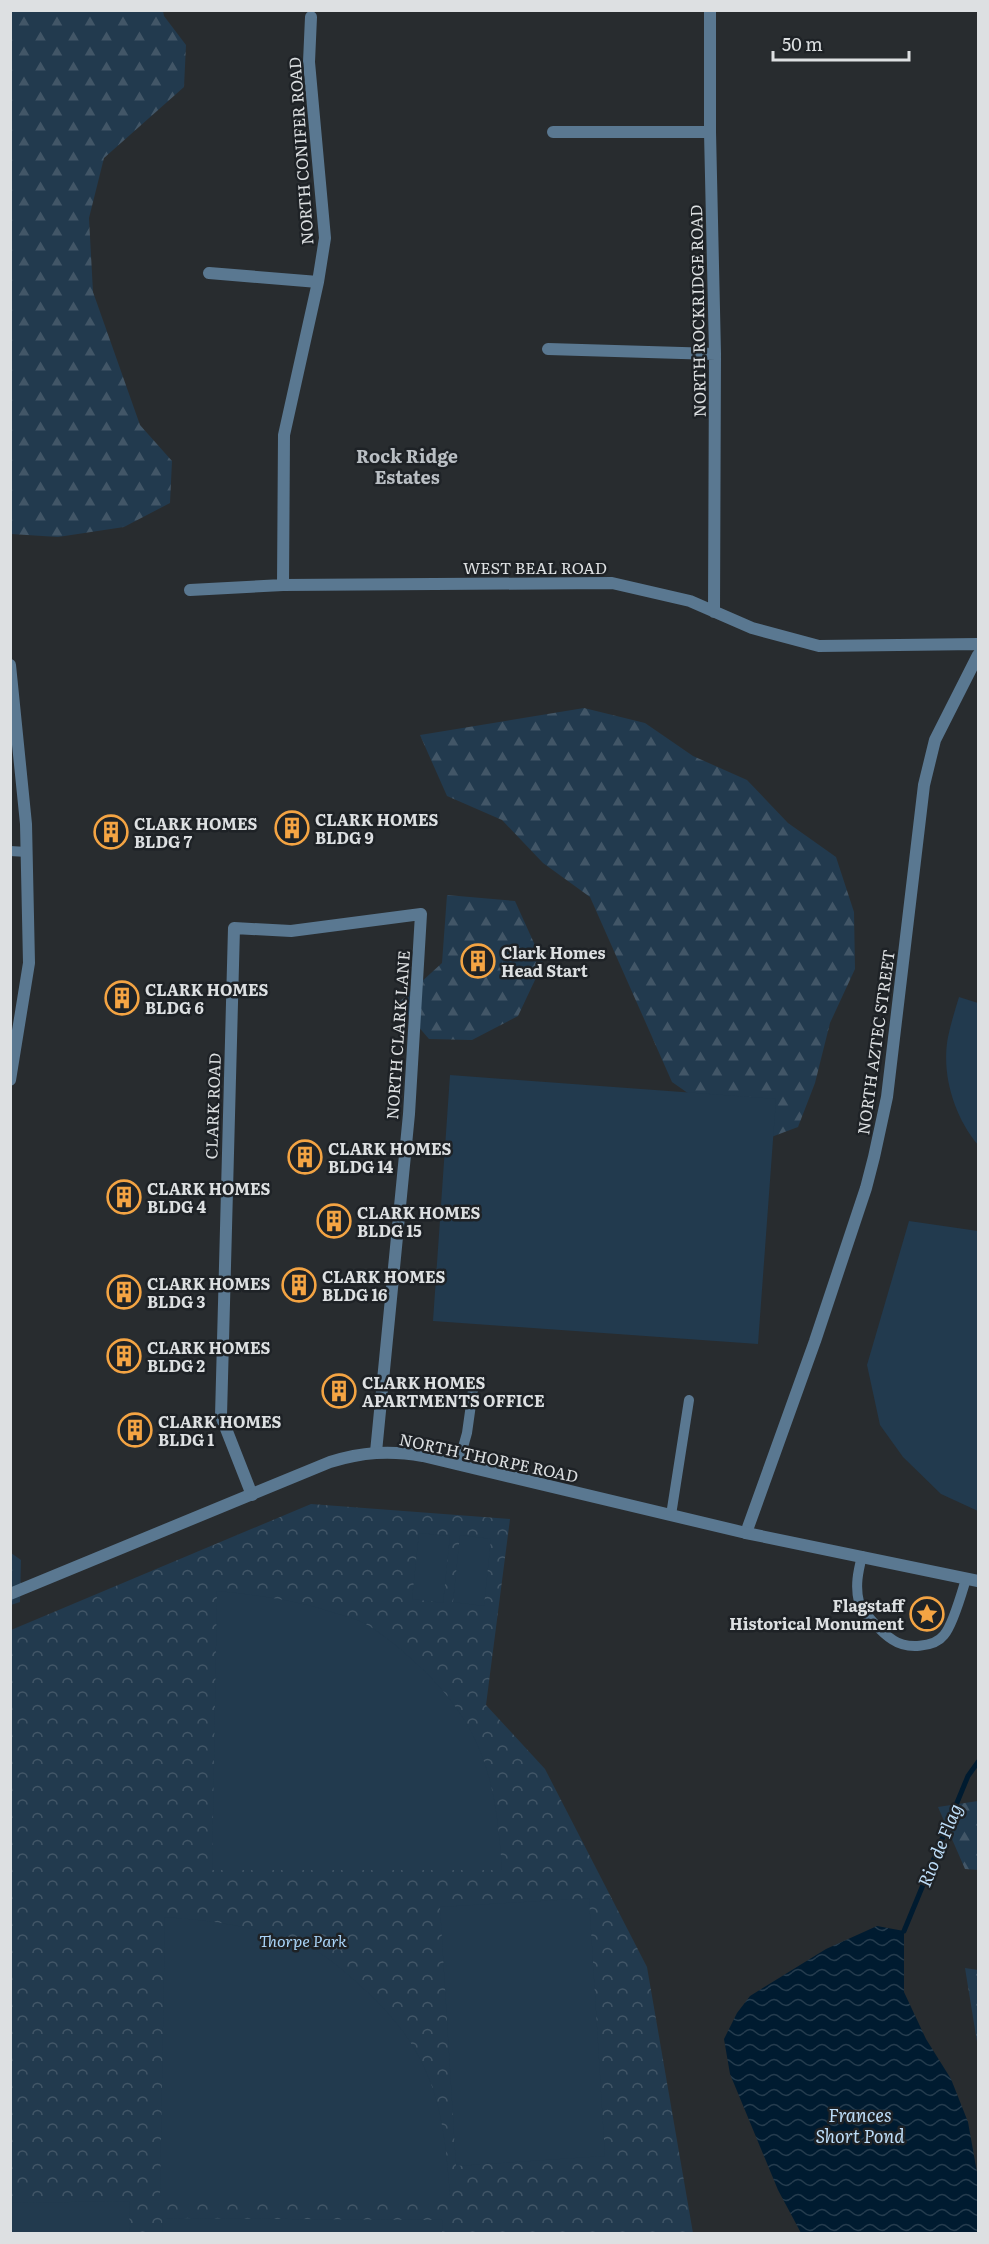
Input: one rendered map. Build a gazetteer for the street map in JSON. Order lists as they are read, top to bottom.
{
  "streets": {
    "street": [
      "NORTH CONIFER ROAD",
      "NORTH ROCKRIDGE ROAD",
      "WEST BEAL ROAD",
      "NORTH CLARK LANE",
      "NORTH AZTEC STREET",
      "CLARK ROAD",
      "NORTH THORPE ROAD"
    ]
  },
  "crossings": [
    ["NORTH CONIFER ROAD", "WEST BEAL ROAD"],
    ["NORTH ROCKRIDGE ROAD", "WEST BEAL ROAD"],
    ["NORTH CLARK LANE", "CLARK ROAD"],
    ["NORTH CLARK LANE", "NORTH THORPE ROAD"],
    ["NORTH AZTEC STREET", "NORTH THORPE ROAD"],
    ["CLARK ROAD", "NORTH THORPE ROAD"]
  ],
  "districts": ["Rock Ridge Estates"],
  "water": ["Rio de Flag", "Frances Short Pond"],
  "parks": ["Thorpe Park"],
  "places": {
    "building": [
      "CLARK HOMES BLDG 9",
      "CLARK HOMES BLDG 7",
      "Clark Homes Head Start",
      "CLARK HOMES BLDG 6",
      "CLARK HOMES BLDG 14",
      "CLARK HOMES BLDG 4",
      "CLARK HOMES BLDG 15",
      "CLARK HOMES BLDG 16",
      "CLARK HOMES BLDG 3",
      "CLARK HOMES BLDG 2",
      "CLARK HOMES APARTMENTS OFFICE",
      "CLARK HOMES BLDG 1"
    ],
    "place": ["Flagstaff Historical Monument"]
  },
  "scale_bar": "50 m"
}
